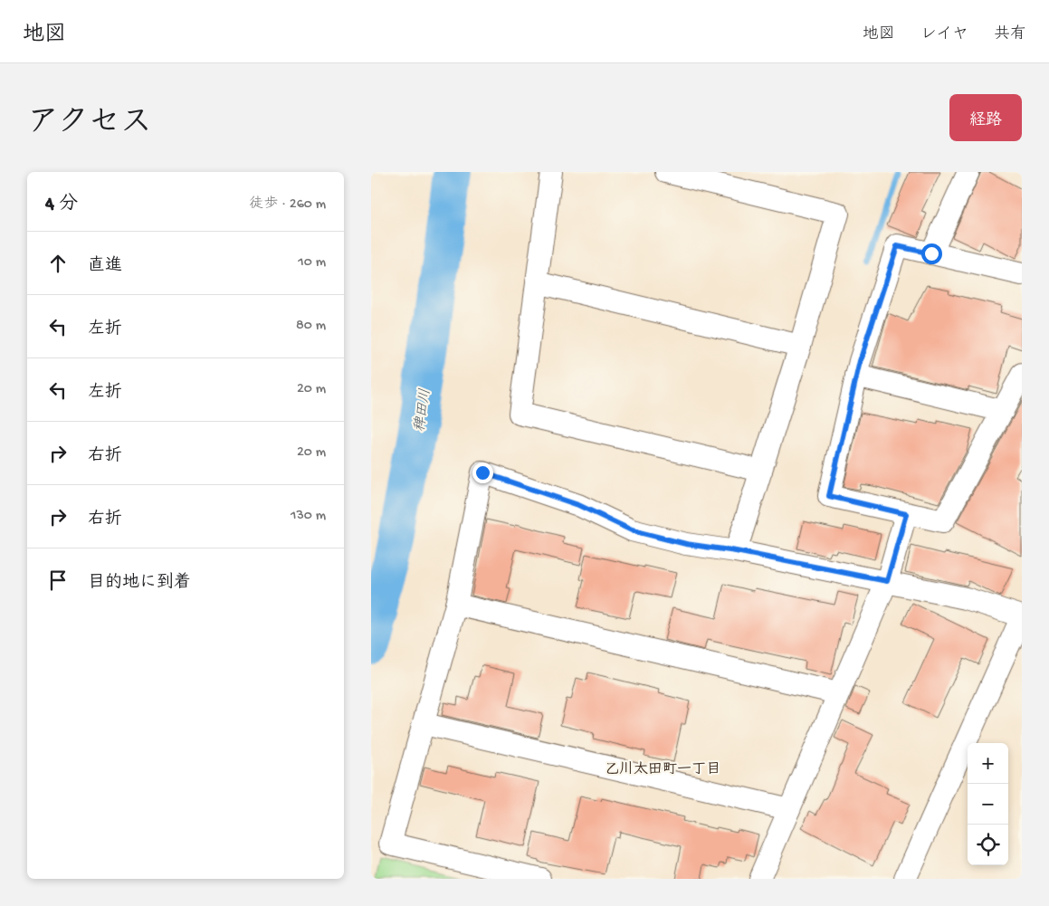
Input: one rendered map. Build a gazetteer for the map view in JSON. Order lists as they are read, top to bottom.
{
  "districts": ["乙川太田町一丁目"],
  "water": ["稗田川"],
  "page": {
    "header": "地図",
    "nav": ["地図", "レイヤ", "共有"],
    "title": "アクセス",
    "buttons": "経路",
    "heading": ["4 分", "徒歩 · 260 m"],
    "list": [
      ["直進", "10 m"],
      ["左折", "80 m"],
      ["左折", "20 m"],
      ["右折", "20 m"],
      ["右折", "130 m"],
      "目的地に到着"
    ],
    "map_buttons": ["+", "−"]
  }
}
